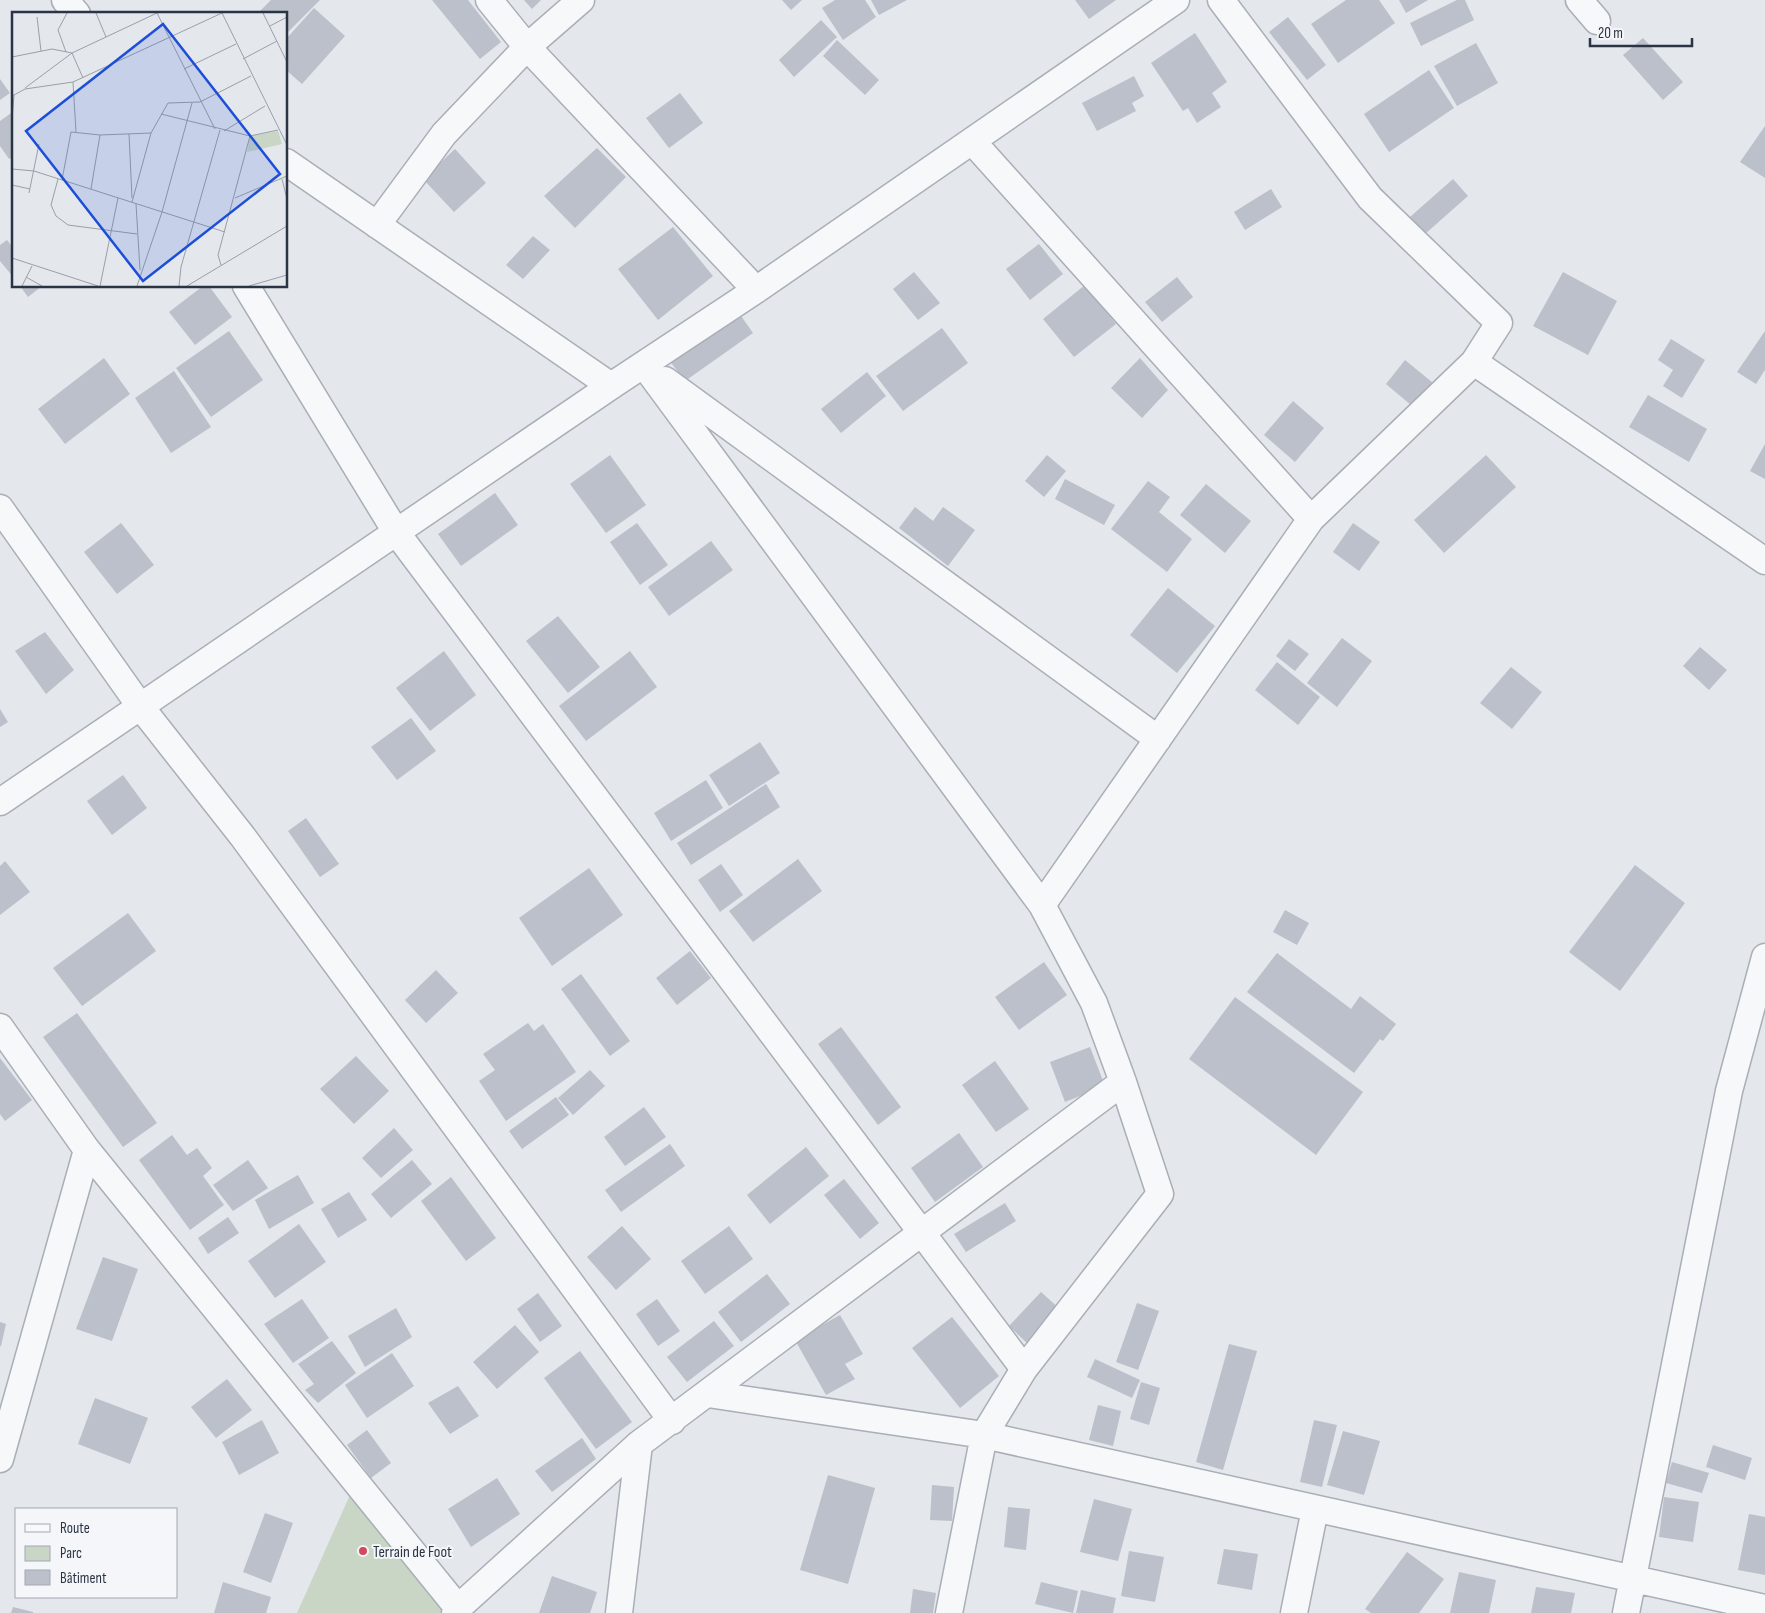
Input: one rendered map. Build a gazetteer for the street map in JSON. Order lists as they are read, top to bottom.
{
  "places": ["Terrain de Foot"],
  "legend": ["Route", "Parc", "Bâtiment"],
  "scale_bar": "20 m"
}
